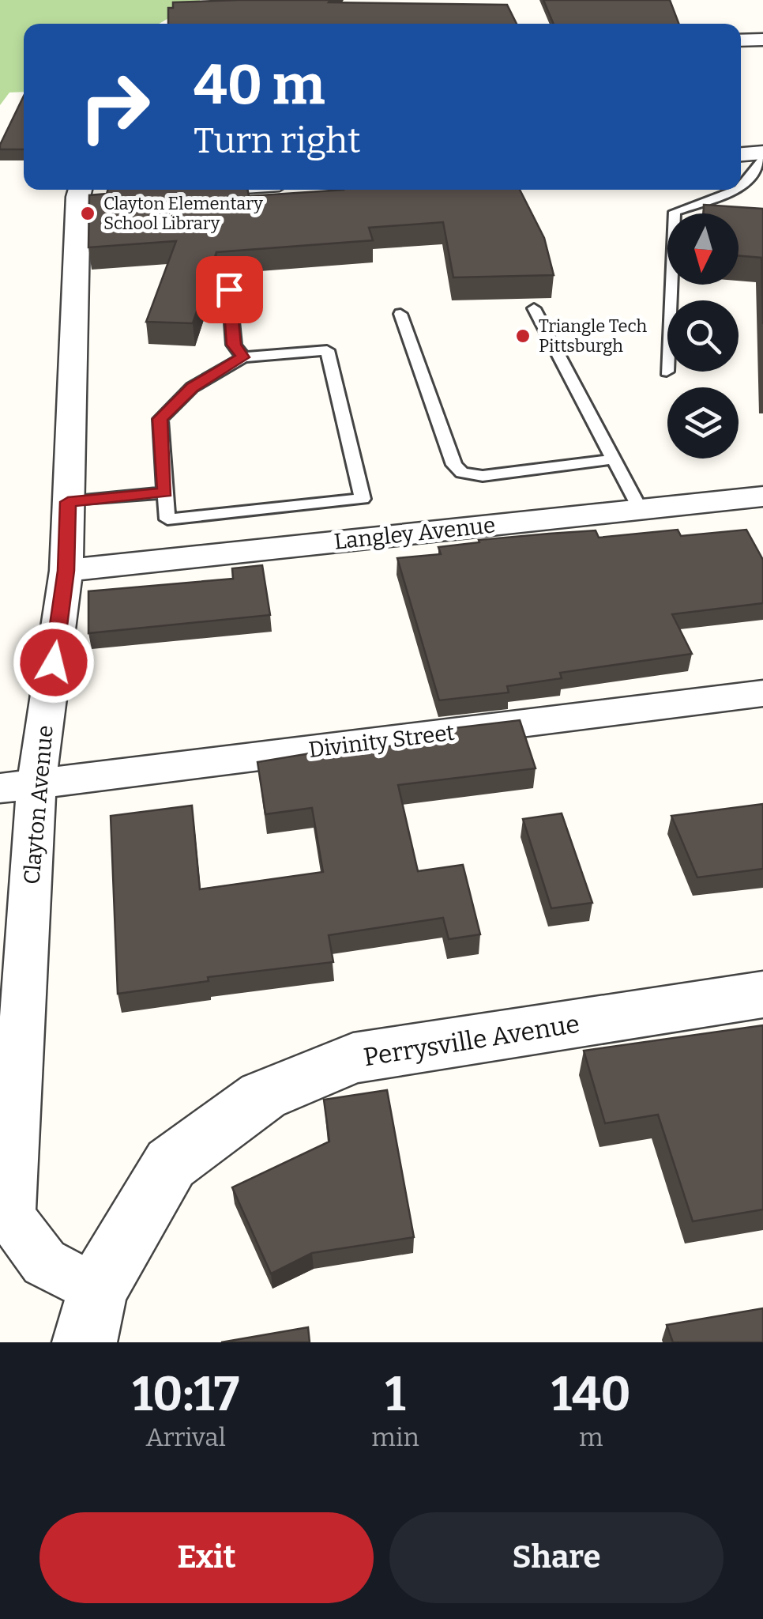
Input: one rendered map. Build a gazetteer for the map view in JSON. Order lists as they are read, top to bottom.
{
  "streets": {
    "street": [
      "Langley Avenue",
      "Divinity Street",
      "Clayton Avenue",
      "Perrysville Avenue"
    ]
  },
  "crossings": [
    ["Langley Avenue", "Clayton Avenue"],
    ["Divinity Street", "Clayton Avenue"],
    ["Clayton Avenue", "Perrysville Avenue"]
  ],
  "places": ["Clayton Elementary School Library", "Triangle Tech Pittsburgh"],
  "north": "bottom",
  "page": {
    "turn": ["40 m", "Turn right"],
    "eta": [
      "10:17",
      "Arrival",
      "1",
      "min",
      "140",
      "m"
    ],
    "buttons": ["Exit", "Share"]
  }
}
